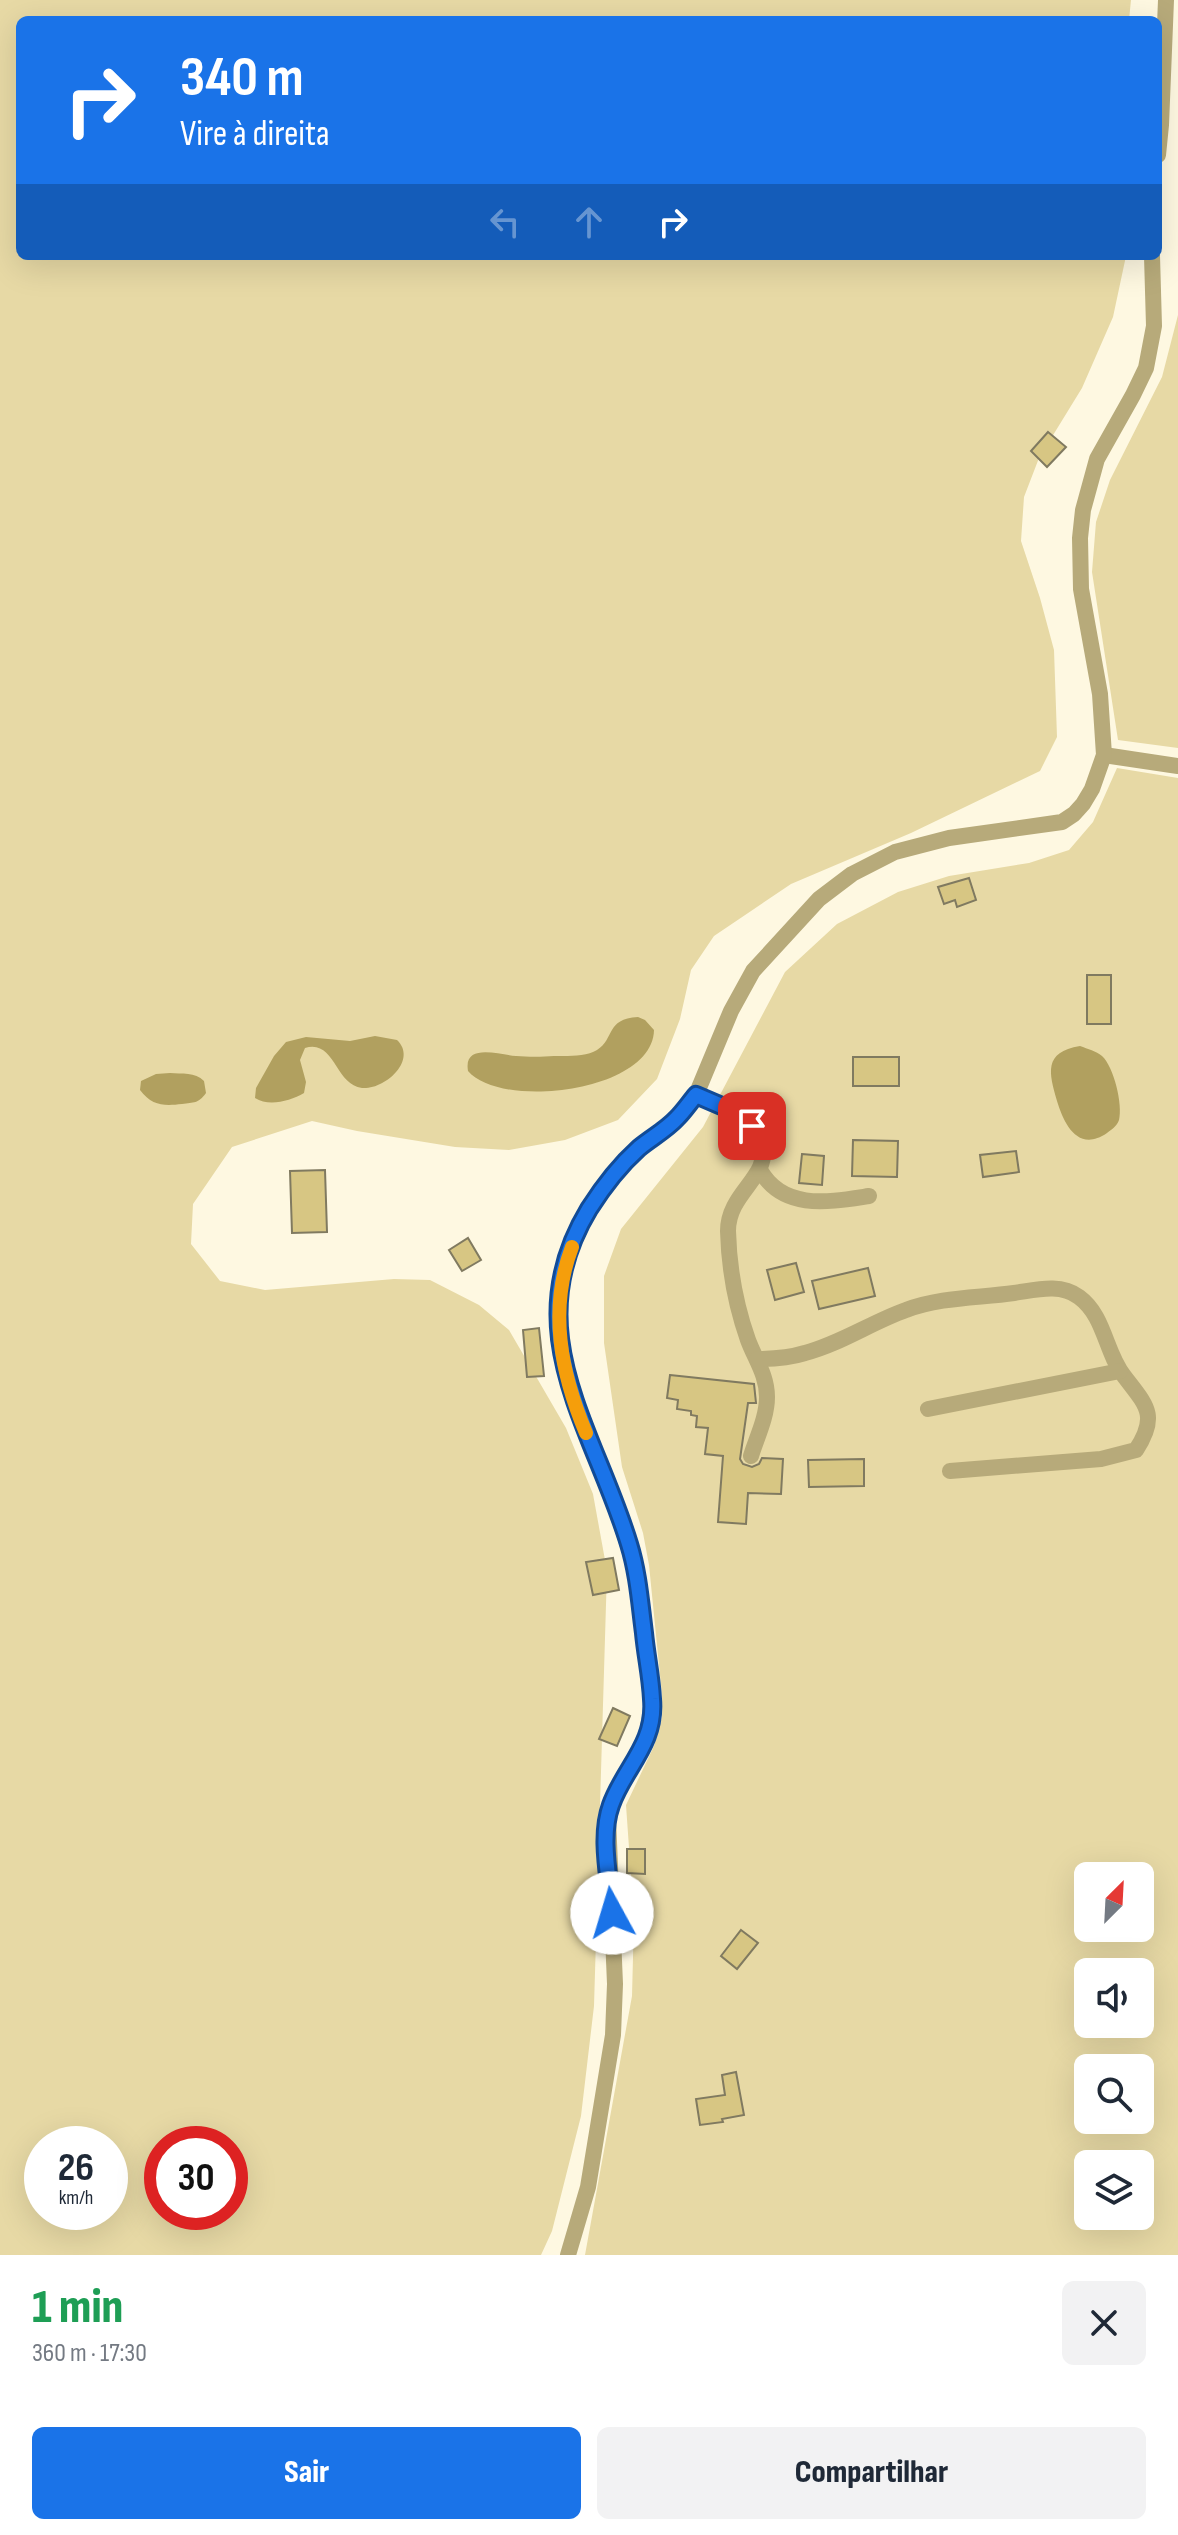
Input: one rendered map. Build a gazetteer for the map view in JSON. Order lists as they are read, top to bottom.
{
  "north": "top right",
  "page": {
    "turn": ["340 m", "Vire à direita"],
    "speed": "26 km/h",
    "limit": "30",
    "heading": ["1 min", "360 m · 17:30"],
    "buttons": ["Sair", "Compartilhar"]
  }
}
